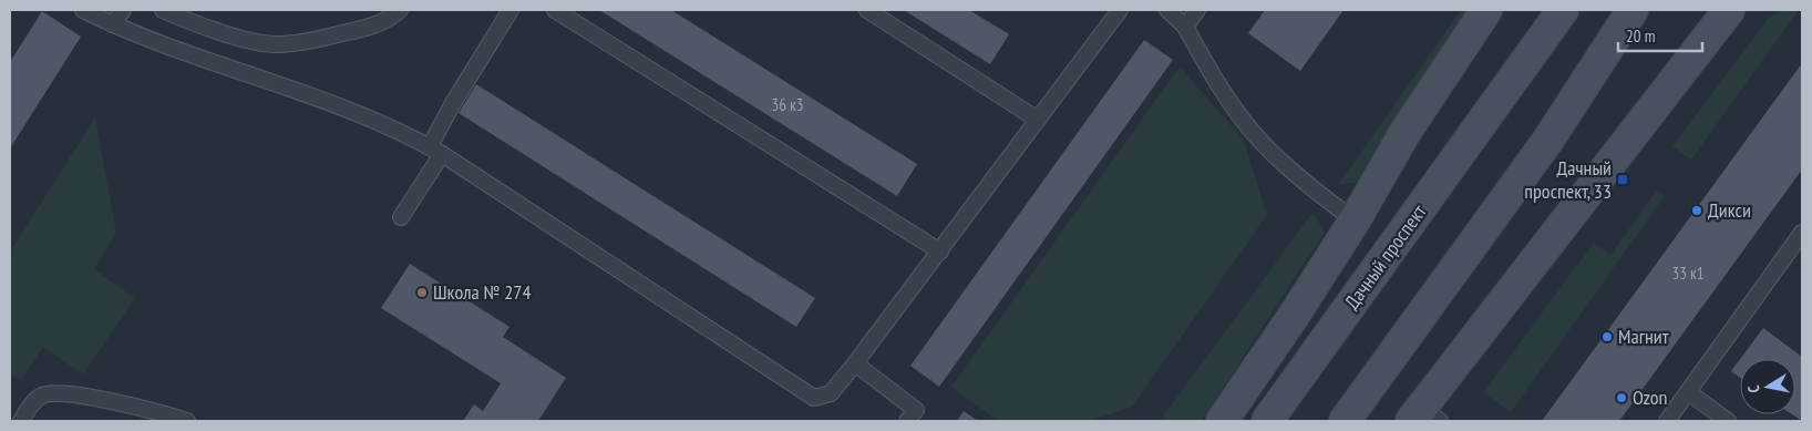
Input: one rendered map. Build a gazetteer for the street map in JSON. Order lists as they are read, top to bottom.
{
  "streets": {
    "main road": ["Дачный проспект"]
  },
  "places": {
    "transit": ["Дачный проспект, 33"],
    "other": [
      "Дикси",
      "Школа № 274",
      "Магнит",
      "Ozon"
    ]
  },
  "house_numbers": ["36 к3", "33 к1"],
  "scale_bar": "20 m",
  "north": "left"
}
